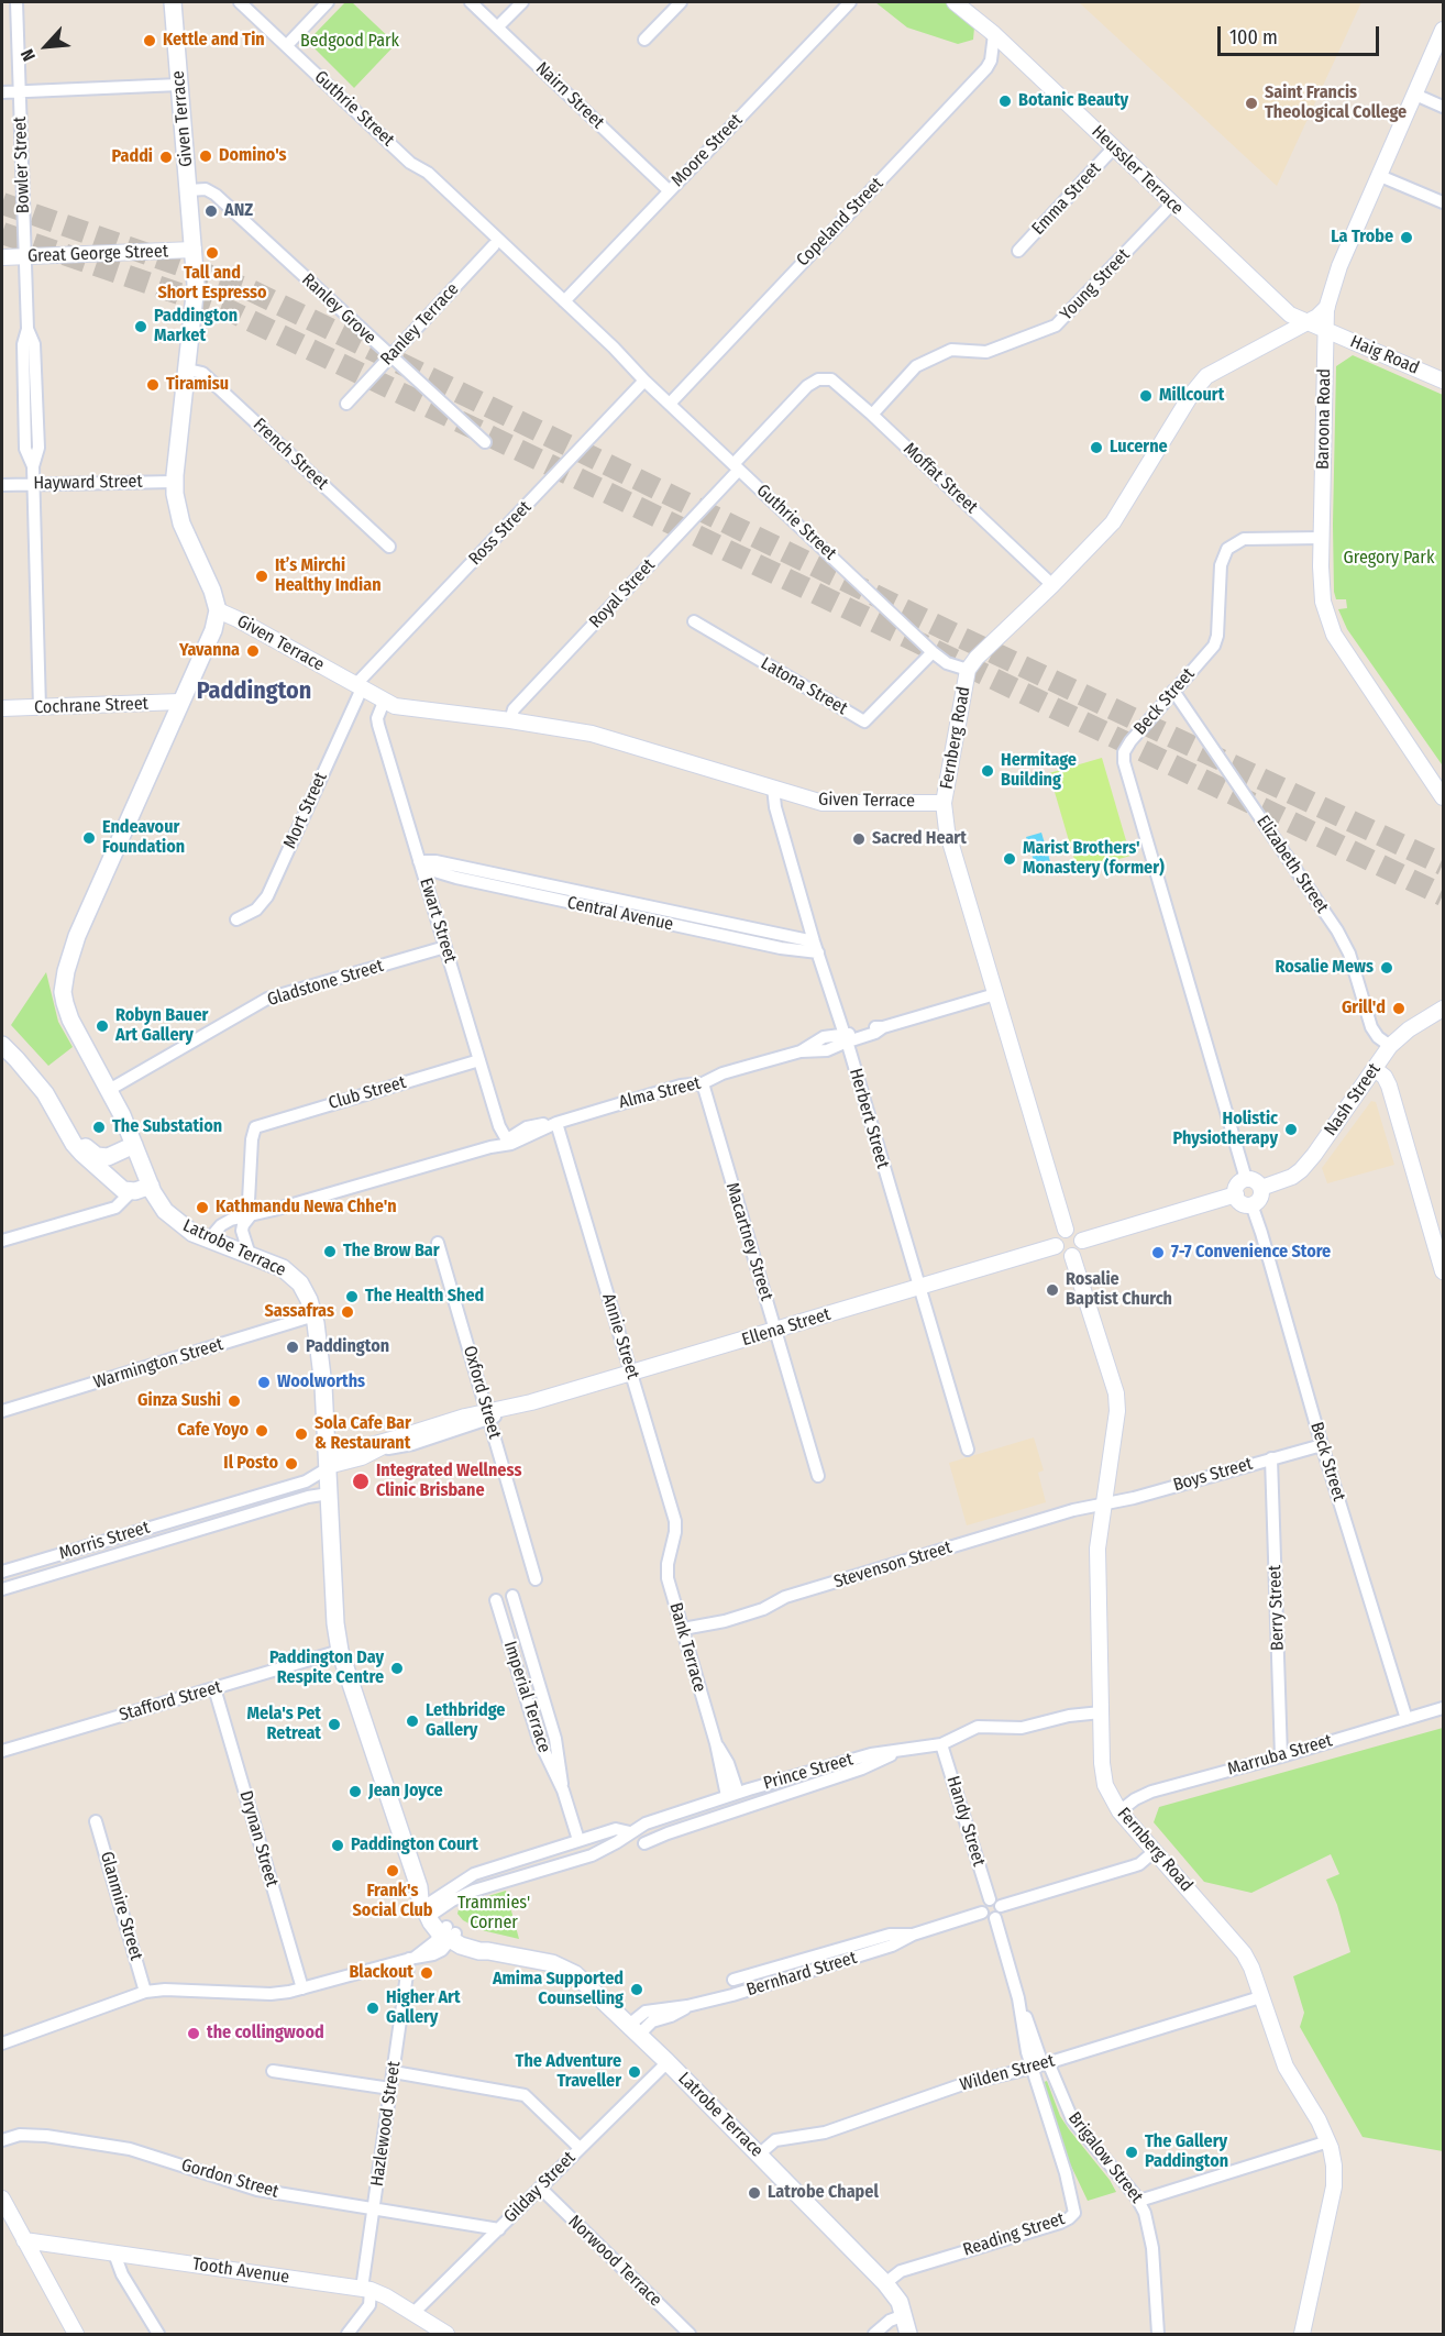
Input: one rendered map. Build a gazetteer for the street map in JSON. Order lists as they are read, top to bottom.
{
  "streets": {
    "main road": ["Given Terrace", "Latrobe Terrace"],
    "street": [
      "Nairn Street",
      "Guthrie Street",
      "Moore Street",
      "Bowler Street",
      "Heussler Terrace",
      "Emma Street",
      "Copeland Street",
      "Great George Street",
      "Young Street",
      "Ranley Grove",
      "Ranley Terrace",
      "Haig Road",
      "Baroona Road",
      "French Street",
      "Moffat Street",
      "Hayward Street",
      "Ross Street",
      "Royal Street",
      "Latona Street",
      "Beck Street",
      "Cochrane Street",
      "Fernberg Road",
      "Mort Street",
      "Elizabeth Street",
      "Central Avenue",
      "Ewart Street",
      "Gladstone Street",
      "Club Street",
      "Alma Street",
      "Nash Street",
      "Herbert Street",
      "Macartney Street",
      "Ellena Street",
      "Annie Street",
      "Warmington Street",
      "Oxford Street",
      "Boys Street",
      "Morris Street",
      "Stevenson Street",
      "Berry Street",
      "Bank Terrace",
      "Imperial Terrace",
      "Stafford Street",
      "Marruba Street",
      "Prince Street",
      "Handy Street",
      "Drynan Street",
      "Glanmire Street",
      "Bernhard Street",
      "Wilden Street",
      "Hazlewood Street",
      "Brigalow Street",
      "Gordon Street",
      "Gilday Street",
      "Reading Street",
      "Norwood Terrace",
      "Tooth Avenue"
    ]
  },
  "crossings": [
    ["Nairn Street", "Moore Street"],
    ["Guthrie Street", "Moore Street"],
    ["Guthrie Street", "Copeland Street"],
    ["Guthrie Street", "Ranley Terrace"],
    ["Guthrie Street", "Ross Street"],
    ["Guthrie Street", "Royal Street"],
    ["Guthrie Street", "Latona Street"],
    ["Guthrie Street", "Fernberg Road"],
    ["Given Terrace", "Great George Street"],
    ["Given Terrace", "Ranley Grove"],
    ["Given Terrace", "French Street"],
    ["Given Terrace", "Hayward Street"],
    ["Given Terrace", "Ross Street"],
    ["Given Terrace", "Royal Street"],
    ["Given Terrace", "Fernberg Road"],
    ["Given Terrace", "Mort Street"],
    ["Given Terrace", "Ewart Street"],
    ["Given Terrace", "Herbert Street"],
    ["Given Terrace", "Latrobe Terrace"],
    ["Bowler Street", "Great George Street"],
    ["Bowler Street", "Hayward Street"],
    ["Bowler Street", "Cochrane Street"],
    ["Heussler Terrace", "Emma Street"],
    ["Heussler Terrace", "Copeland Street"],
    ["Heussler Terrace", "Young Street"],
    ["Heussler Terrace", "Haig Road"],
    ["Heussler Terrace", "Baroona Road"],
    ["Heussler Terrace", "Fernberg Road"],
    ["Young Street", "Moffat Street"],
    ["Ranley Grove", "Ranley Terrace"],
    ["Haig Road", "Baroona Road"],
    ["Baroona Road", "Beck Street"],
    ["Baroona Road", "Fernberg Road"],
    ["Moffat Street", "Royal Street"],
    ["Moffat Street", "Fernberg Road"],
    ["Ross Street", "Mort Street"],
    ["Beck Street", "Elizabeth Street"],
    ["Beck Street", "Nash Street"],
    ["Beck Street", "Boys Street"],
    ["Beck Street", "Marruba Street"],
    ["Cochrane Street", "Latrobe Terrace"],
    ["Fernberg Road", "Alma Street"],
    ["Fernberg Road", "Ellena Street"],
    ["Fernberg Road", "Boys Street"],
    ["Fernberg Road", "Stevenson Street"],
    ["Fernberg Road", "Marruba Street"],
    ["Fernberg Road", "Prince Street"],
    ["Fernberg Road", "Wilden Street"],
    ["Elizabeth Street", "Nash Street"],
    ["Central Avenue", "Ewart Street"],
    ["Central Avenue", "Herbert Street"],
    ["Ewart Street", "Gladstone Street"],
    ["Ewart Street", "Club Street"],
    ["Ewart Street", "Alma Street"],
    ["Gladstone Street", "Latrobe Terrace"],
    ["Club Street", "Alma Street"],
    ["Alma Street", "Herbert Street"],
    ["Alma Street", "Macartney Street"],
    ["Alma Street", "Latrobe Terrace"],
    ["Alma Street", "Annie Street"],
    ["Herbert Street", "Ellena Street"],
    ["Macartney Street", "Ellena Street"],
    ["Latrobe Terrace", "Ellena Street"],
    ["Latrobe Terrace", "Warmington Street"],
    ["Latrobe Terrace", "Morris Street"],
    ["Latrobe Terrace", "Stafford Street"],
    ["Latrobe Terrace", "Prince Street"],
    ["Latrobe Terrace", "Bernhard Street"],
    ["Latrobe Terrace", "Wilden Street"],
    ["Latrobe Terrace", "Gilday Street"],
    ["Latrobe Terrace", "Reading Street"],
    ["Ellena Street", "Annie Street"],
    ["Ellena Street", "Oxford Street"],
    ["Ellena Street", "Morris Street"],
    ["Annie Street", "Bank Terrace"],
    ["Boys Street", "Stevenson Street"],
    ["Boys Street", "Berry Street"],
    ["Stevenson Street", "Bank Terrace"],
    ["Berry Street", "Marruba Street"],
    ["Bank Terrace", "Prince Street"],
    ["Imperial Terrace", "Prince Street"],
    ["Stafford Street", "Drynan Street"],
    ["Prince Street", "Handy Street"],
    ["Handy Street", "Bernhard Street"],
    ["Wilden Street", "Brigalow Street"],
    ["Wilden Street", "Reading Street"],
    ["Hazlewood Street", "Gordon Street"],
    ["Hazlewood Street", "Tooth Avenue"],
    ["Brigalow Street", "Reading Street"],
    ["Gordon Street", "Gilday Street"],
    ["Gilday Street", "Norwood Terrace"],
    ["Gilday Street", "Tooth Avenue"]
  ],
  "districts": ["Paddington"],
  "parks": ["Bedgood Park", "Gregory Park", "Trammies' Corner"],
  "places": [
    "Kettle and Tin",
    "Botanic Beauty",
    "Saint Francis Theological College",
    "Domino's",
    "Paddi",
    "ANZ",
    "La Trobe",
    "Tall and Short Espresso",
    "Paddington Market",
    "Tiramisu",
    "Millcourt",
    "Lucerne",
    "It’s Mirchi Healthy Indian",
    "Yavanna",
    "Hermitage Building",
    "Endeavour Foundation",
    "Sacred Heart",
    "Marist Brothers' Monastery (former)",
    "Rosalie Mews",
    "Grill'd",
    "Robyn Bauer Art Gallery",
    "The Substation",
    "Holistic Physiotherapy",
    "Kathmandu Newa Chhe'n",
    "The Brow Bar",
    "7-7 Convenience Store",
    "Rosalie Baptist Church",
    "The Health Shed",
    "Sassafras",
    "Paddington",
    "Woolworths",
    "Ginza Sushi",
    "Cafe Yoyo",
    "Sola Cafe Bar & Restaurant",
    "Il Posto",
    "Integrated Wellness Clinic Brisbane",
    "Paddington Day Respite Centre",
    "Lethbridge Gallery",
    "Mela's Pet Retreat",
    "Jean Joyce",
    "Paddington Court",
    "Frank's Social Club",
    "Blackout",
    "Amima Supported Counselling",
    "Higher Art Gallery",
    "the collingwood",
    "The Adventure Traveller",
    "The Gallery Paddington",
    "Latrobe Chapel"
  ],
  "scale_bar": "100 m",
  "north": "bottom left"
}
